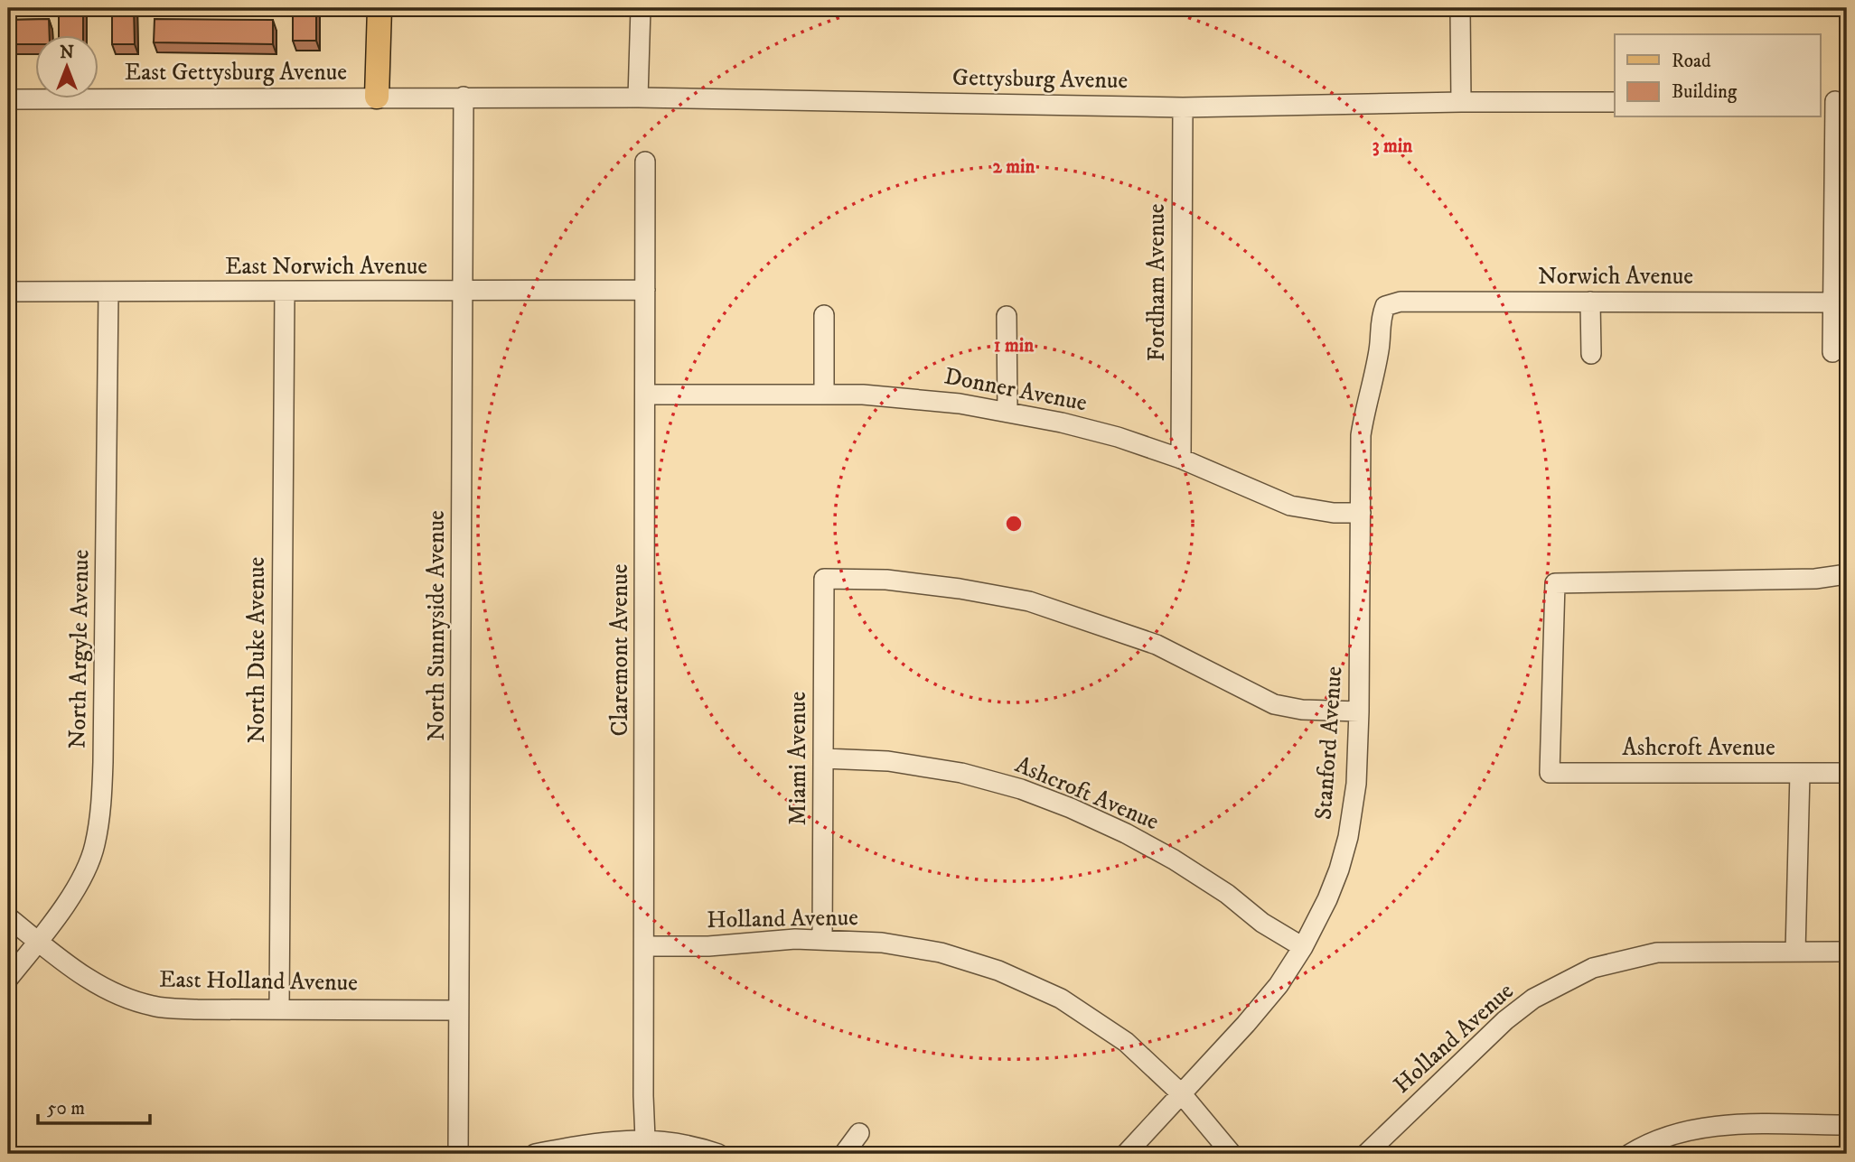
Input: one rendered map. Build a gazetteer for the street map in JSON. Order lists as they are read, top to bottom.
{
  "streets": {
    "street": [
      "East Gettysburg Avenue",
      "Gettysburg Avenue",
      "East Norwich Avenue",
      "Norwich Avenue",
      "Fordham Avenue",
      "Donner Avenue",
      "North Sunnyside Avenue",
      "North Argyle Avenue",
      "North Duke Avenue",
      "Claremont Avenue",
      "Stanford Avenue",
      "Ashcroft Avenue",
      "Miami Avenue",
      "Holland Avenue",
      "East Holland Avenue"
    ]
  },
  "crossings": [
    ["East Gettysburg Avenue", "Gettysburg Avenue"],
    ["East Gettysburg Avenue", "North Sunnyside Avenue"],
    ["Gettysburg Avenue", "Fordham Avenue"],
    ["Gettysburg Avenue", "North Sunnyside Avenue"],
    ["East Norwich Avenue", "North Sunnyside Avenue"],
    ["East Norwich Avenue", "North Argyle Avenue"],
    ["East Norwich Avenue", "North Duke Avenue"],
    ["East Norwich Avenue", "Claremont Avenue"],
    ["Norwich Avenue", "Stanford Avenue"],
    ["Fordham Avenue", "Donner Avenue"],
    ["Donner Avenue", "Claremont Avenue"],
    ["Donner Avenue", "Stanford Avenue"],
    ["North Sunnyside Avenue", "East Holland Avenue"],
    ["North Argyle Avenue", "East Holland Avenue"],
    ["North Duke Avenue", "East Holland Avenue"],
    ["Claremont Avenue", "Holland Avenue"],
    ["Stanford Avenue", "Ashcroft Avenue"],
    ["Stanford Avenue", "Miami Avenue"],
    ["Stanford Avenue", "Holland Avenue"],
    ["Ashcroft Avenue", "Miami Avenue"],
    ["Miami Avenue", "Holland Avenue"]
  ],
  "legend": ["Road", "Building"],
  "scale_bar": "50 m",
  "north": "top",
  "rings": ["3 min", "2 min", "1 min"]
}
